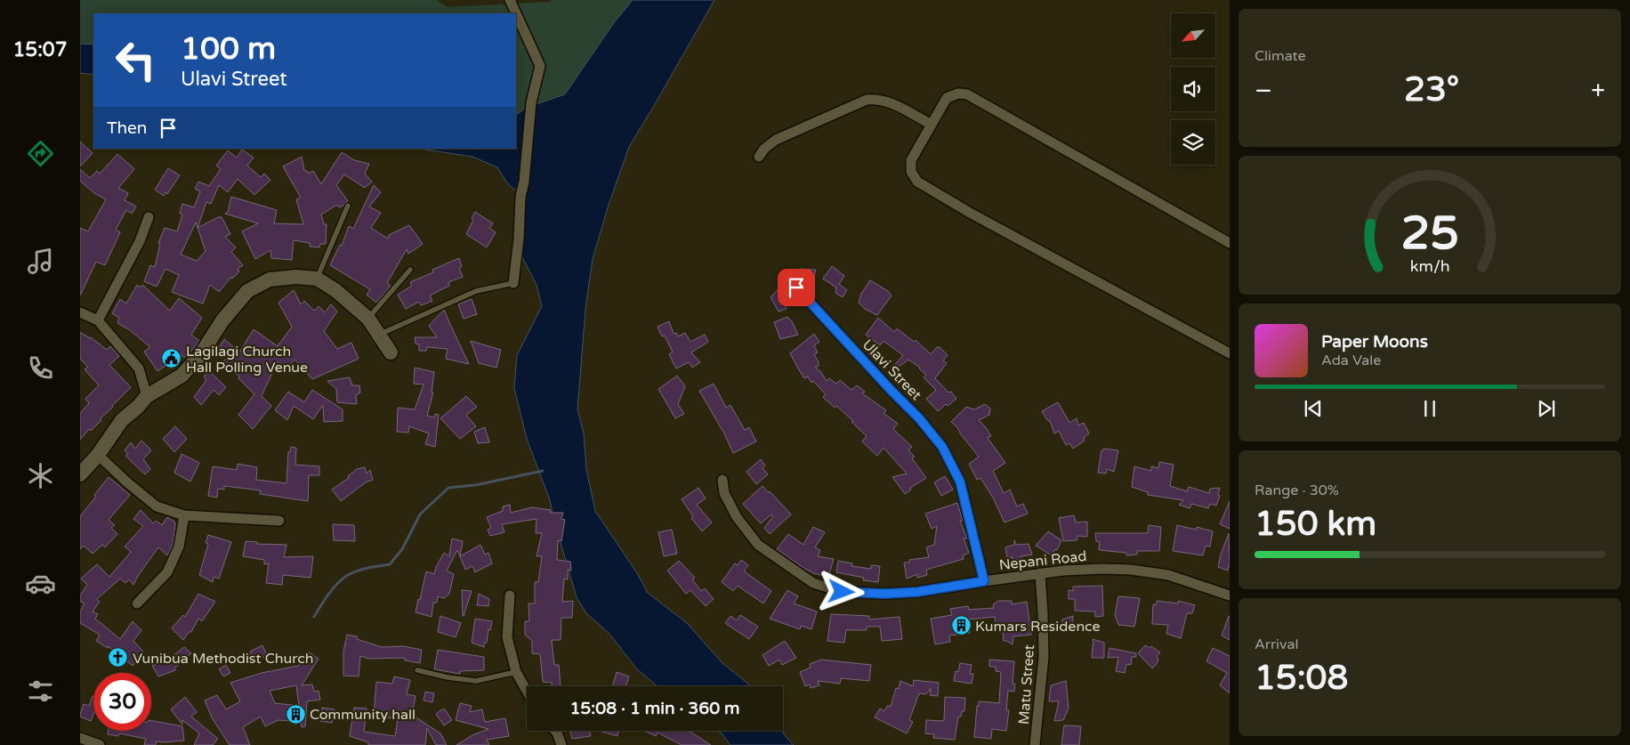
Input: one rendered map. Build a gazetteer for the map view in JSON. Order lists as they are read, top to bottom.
{
  "streets": {
    "street": ["Ulavi Street", "Nepani Road", "Matu Street"]
  },
  "crossings": [
    ["Ulavi Street", "Nepani Road"],
    ["Nepani Road", "Matu Street"]
  ],
  "places": {
    "public building": ["Lagilagi Church Hall Polling Venue"],
    "building": ["Kumars Residence", "Community hall"],
    "church": ["Vunibua Methodist Church"]
  },
  "north": "bottom left",
  "page": {
    "tabs": "15:07",
    "tile": [
      "Climate",
      ["Range · 30%", "150 km"],
      ["Arrival", "15:08"]
    ],
    "turn": ["100 m", "Ulavi Street"],
    "heat": ["−", "23°", "+"],
    "then": "Then",
    "song": ["Paper Moons", "Ada Vale"],
    "limit": "30",
    "trip": "15:08 · 1 min · 360 m",
    "gauge": ["25", "km/h"]
  }
}
